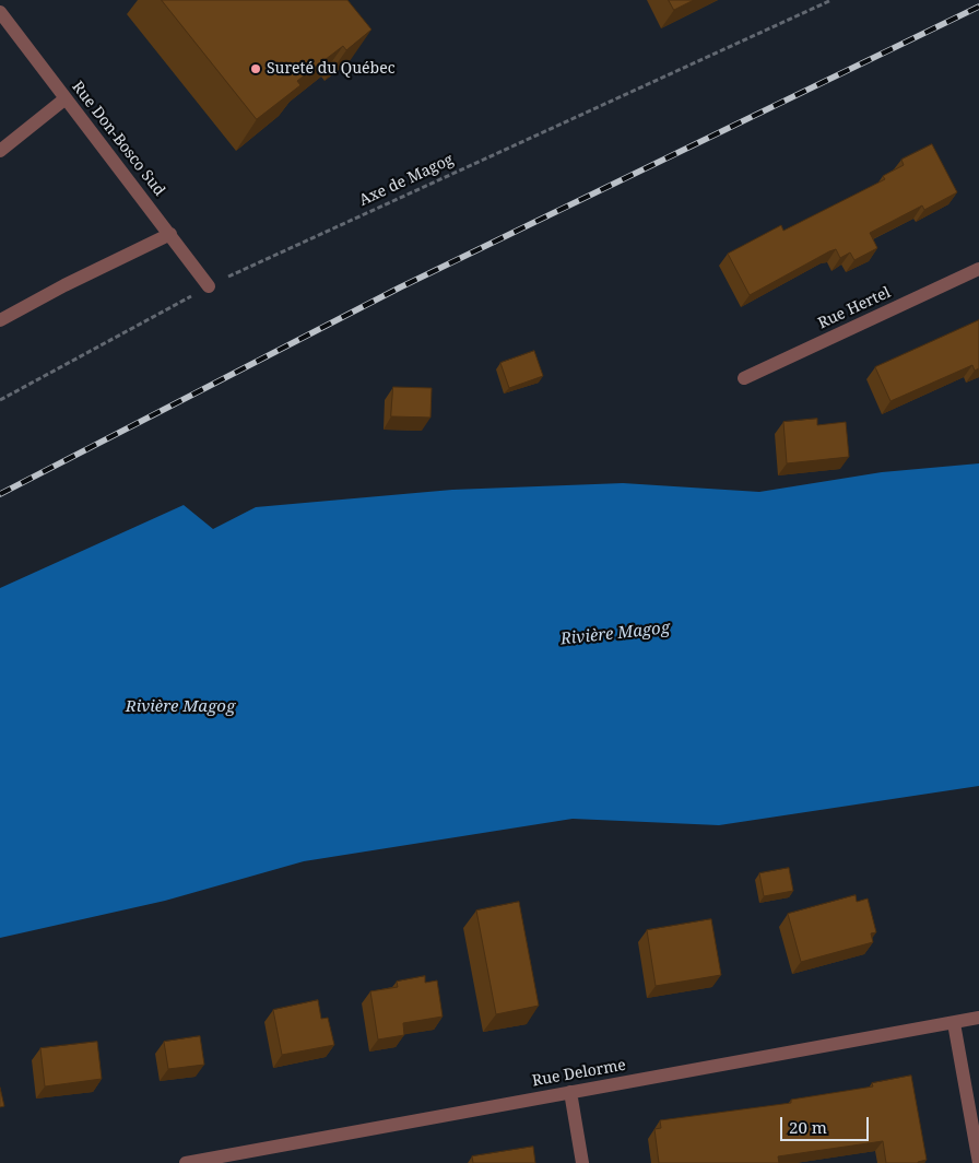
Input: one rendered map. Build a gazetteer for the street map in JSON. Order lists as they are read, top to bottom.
{
  "streets": {
    "street": ["Rue Don-Bosco Sud", "Rue Hertel", "Rue Delorme"],
    "path": ["Axe de Magog"]
  },
  "crossings": [
    ["Rue Don-Bosco Sud", "Axe de Magog"]
  ],
  "water": ["Rivière Magog"],
  "places": ["Sureté du Québec"],
  "scale_bar": "20 m"
}
